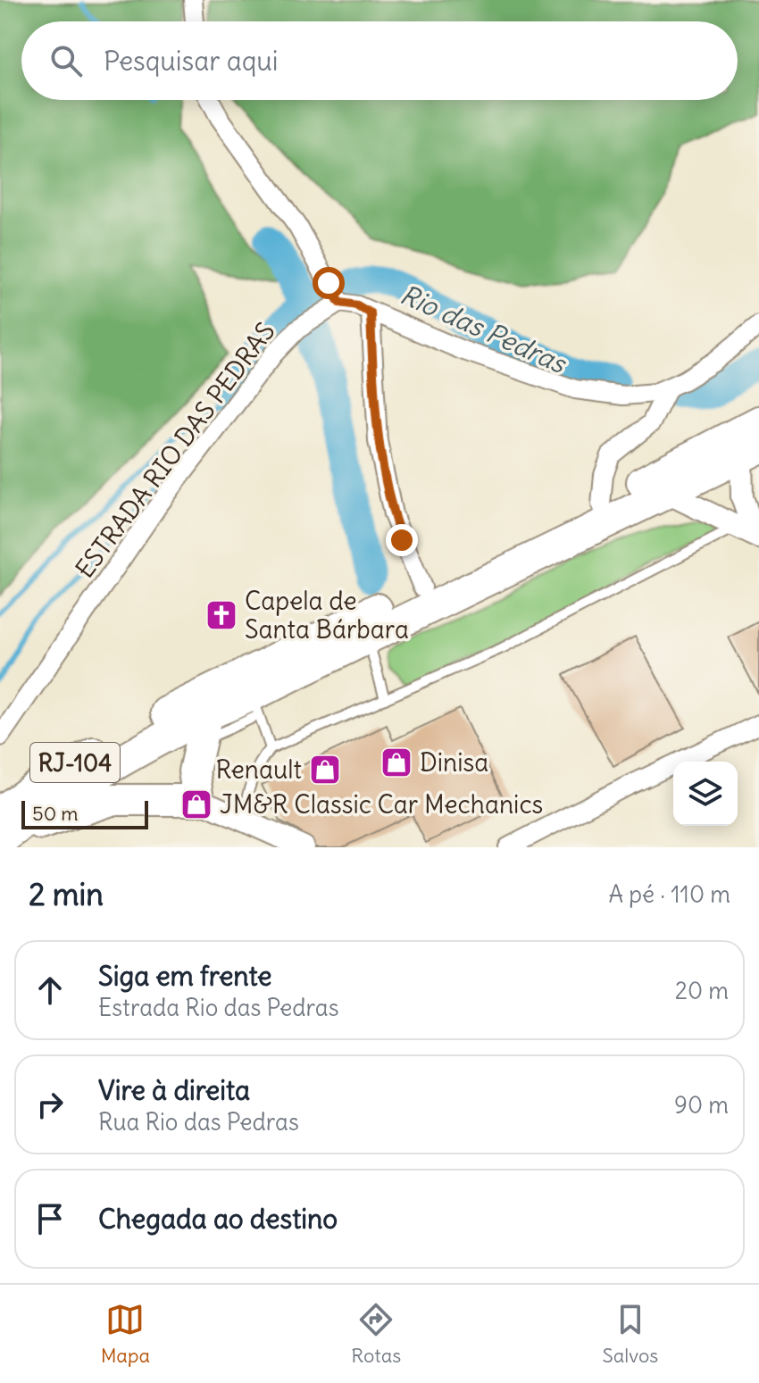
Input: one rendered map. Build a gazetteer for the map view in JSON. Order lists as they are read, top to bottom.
{
  "streets": {
    "highway": ["RJ-104"],
    "street": ["ESTRADA RIO DAS PEDRAS"]
  },
  "water": ["Rio das Pedras"],
  "places": {
    "church": ["Capela de Santa Bárbara"],
    "shop": ["Dinisa", "Renault", "JM&R Classic Car Mechanics"]
  },
  "scale_bar": "50 m",
  "page": {
    "search": "Pesquisar aqui",
    "scale": "50 m",
    "heading": ["2 min", "A pé · 110 m"],
    "list": [
      ["Siga em frente", "Estrada Rio das Pedras", "20 m"],
      ["Vire à direita", "Rua Rio das Pedras", "90 m"],
      "Chegada ao destino"
    ],
    "nav": ["Mapa", "Rotas", "Salvos"]
  }
}
